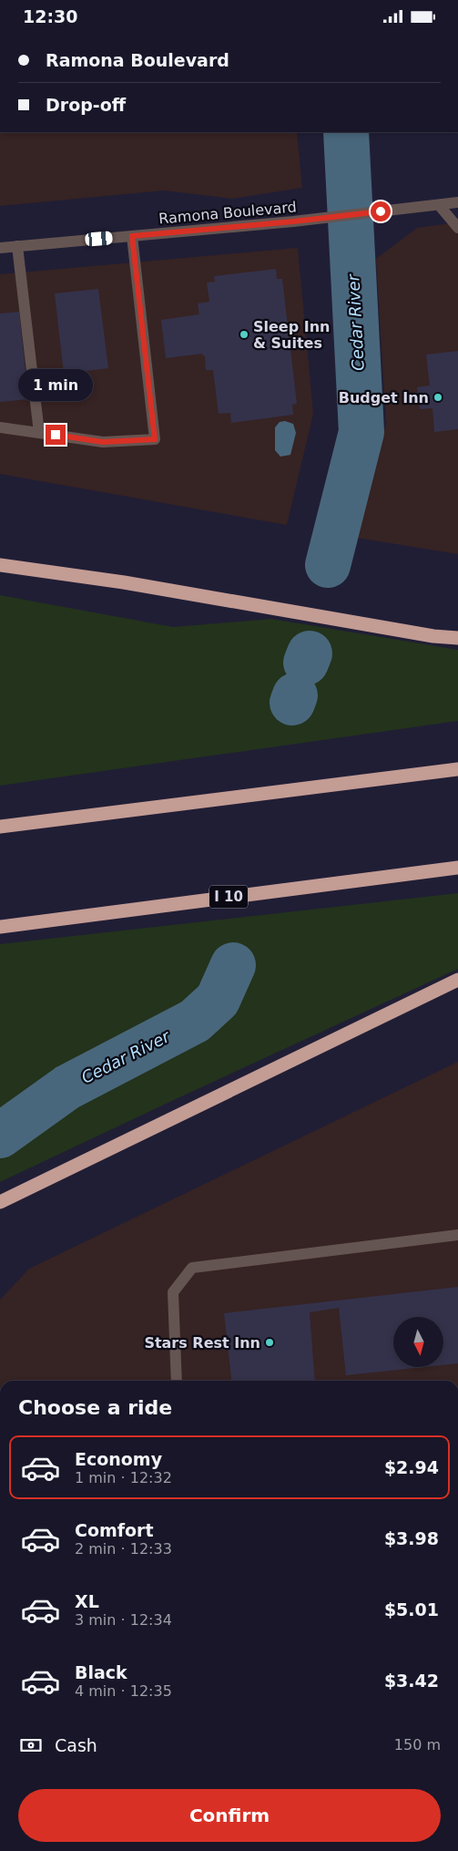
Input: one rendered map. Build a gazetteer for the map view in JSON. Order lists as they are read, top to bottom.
{
  "streets": {
    "highway": ["I 10"],
    "street": ["Ramona Boulevard"]
  },
  "water": ["Cedar River"],
  "places": ["Sleep Inn & Suites", "Budget Inn", "Stars Rest Inn"],
  "north": "bottom",
  "page": {
    "status": "12:30",
    "banner": ["Ramona Boulevard", "Drop-off"],
    "bubble": "1 min",
    "heading": "Choose a ride",
    "list": [
      {
        "name": "Economy",
        "note": "1 min · 12:32",
        "value": "$2.94"
      },
      {
        "name": "Comfort",
        "note": "2 min · 12:33",
        "value": "$3.98"
      },
      {
        "name": "XL",
        "note": "3 min · 12:34",
        "value": "$5.01"
      },
      {
        "name": "Black",
        "note": "4 min · 12:35",
        "value": "$3.42"
      }
    ],
    "pay": ["Cash", "150 m"],
    "buttons": "Confirm"
  }
}
